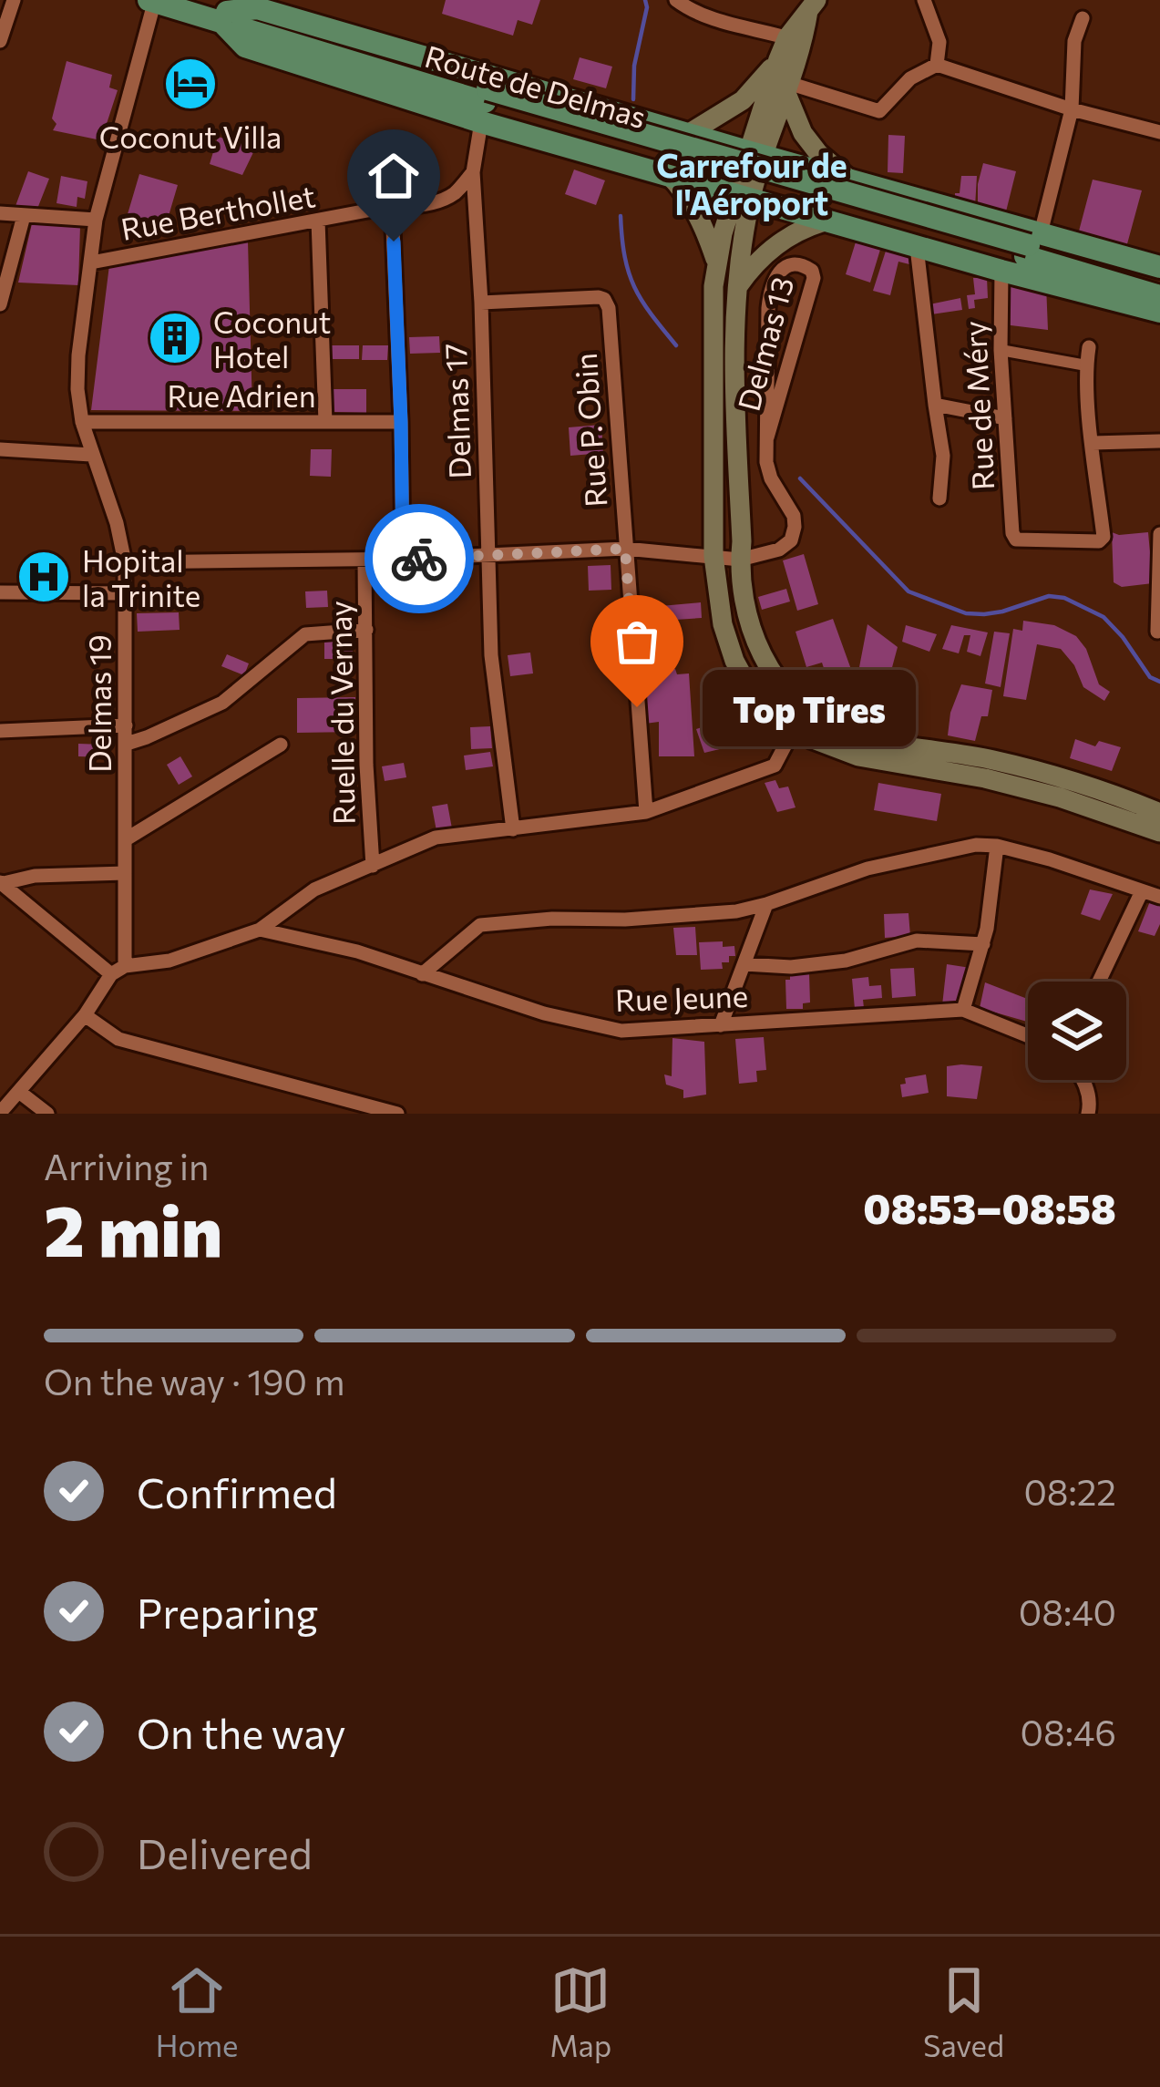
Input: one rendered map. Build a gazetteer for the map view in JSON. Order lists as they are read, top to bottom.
{
  "streets": {
    "main road": ["Route de Delmas"],
    "street": [
      "Rue Berthollet",
      "Delmas 13",
      "Rue Adrien",
      "Rue de Méry",
      "Delmas 17",
      "Rue P. Obin",
      "Delmas 19",
      "Ruelle du Vernay",
      "Rue Jeune"
    ]
  },
  "crossings": [
    ["Route de Delmas", "Delmas 17"],
    ["Route de Delmas", "Delmas 19"],
    ["Rue Berthollet", "Delmas 17"],
    ["Rue Berthollet", "Delmas 19"],
    ["Rue Adrien", "Delmas 19"],
    ["Delmas 17", "Rue P. Obin"]
  ],
  "districts": ["Carrefour de l'Aéroport"],
  "places": {
    "hotel": ["Coconut Villa"],
    "building": ["Coconut Hotel"],
    "hospital": ["Hopital la Trinite"],
    "other": ["Top Tires"]
  },
  "page": {
    "bubble": "Top Tires",
    "heading": ["2 min", "Arriving in", "08:53–08:58"],
    "bar": "On the way · 190 m",
    "list": [
      ["Confirmed", "08:22"],
      ["Preparing", "08:40"],
      ["On the way", "08:46"],
      "Delivered"
    ],
    "tabs": ["Home", "Map", "Saved"]
  }
}
